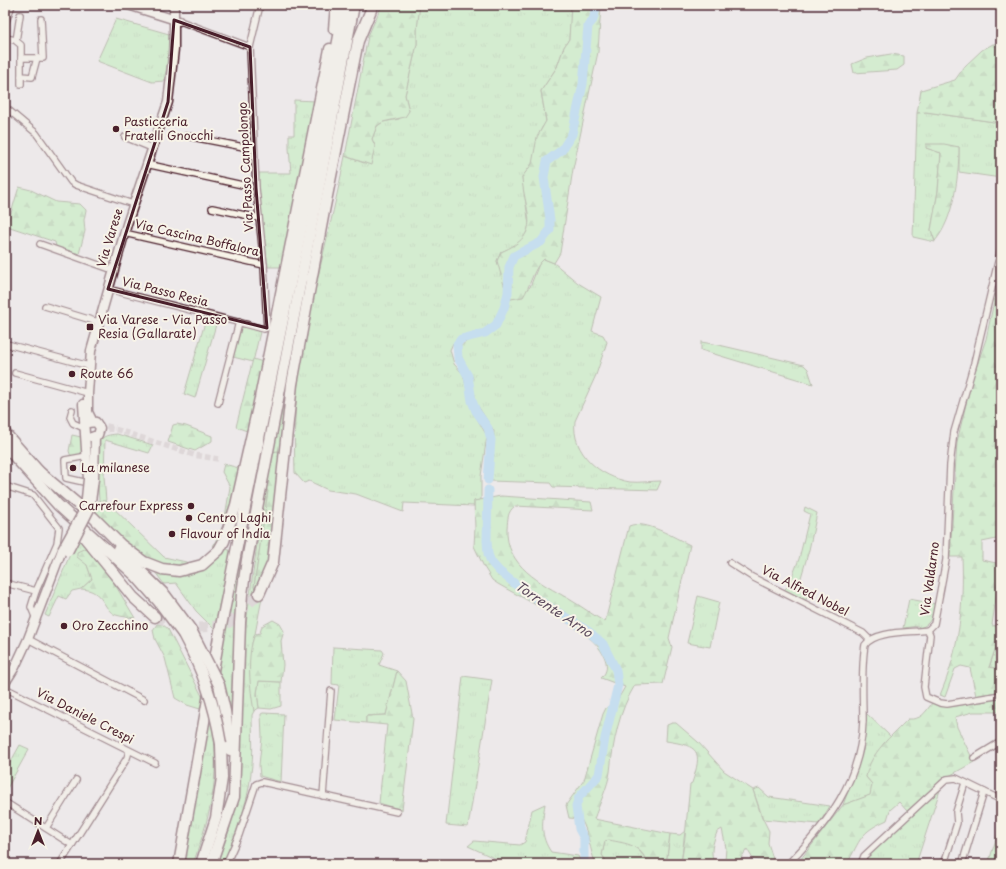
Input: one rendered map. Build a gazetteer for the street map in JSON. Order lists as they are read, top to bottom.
{
  "streets": {
    "main road": ["Via Varese"],
    "street": [
      "Via Passo Campolongo",
      "Via Cascina Boffalora",
      "Via Passo Resia",
      "Via Valdarno",
      "Via Alfred Nobel",
      "Via Daniele Crespi"
    ]
  },
  "crossings": [
    ["Via Passo Campolongo", "Via Cascina Boffalora"],
    ["Via Passo Campolongo", "Via Passo Resia"],
    ["Via Varese", "Via Cascina Boffalora"],
    ["Via Varese", "Via Passo Resia"],
    ["Via Valdarno", "Via Alfred Nobel"]
  ],
  "water": ["Torrente Arno"],
  "places": {
    "other": [
      "Pasticceria Fratelli Gnocchi",
      "Route 66",
      "La milanese",
      "Carrefour Express",
      "Centro Laghi",
      "Flavour of India",
      "Oro Zecchino"
    ],
    "transit": ["Via Varese - Via Passo Resia (Gallarate)"]
  },
  "north": "top"
}
